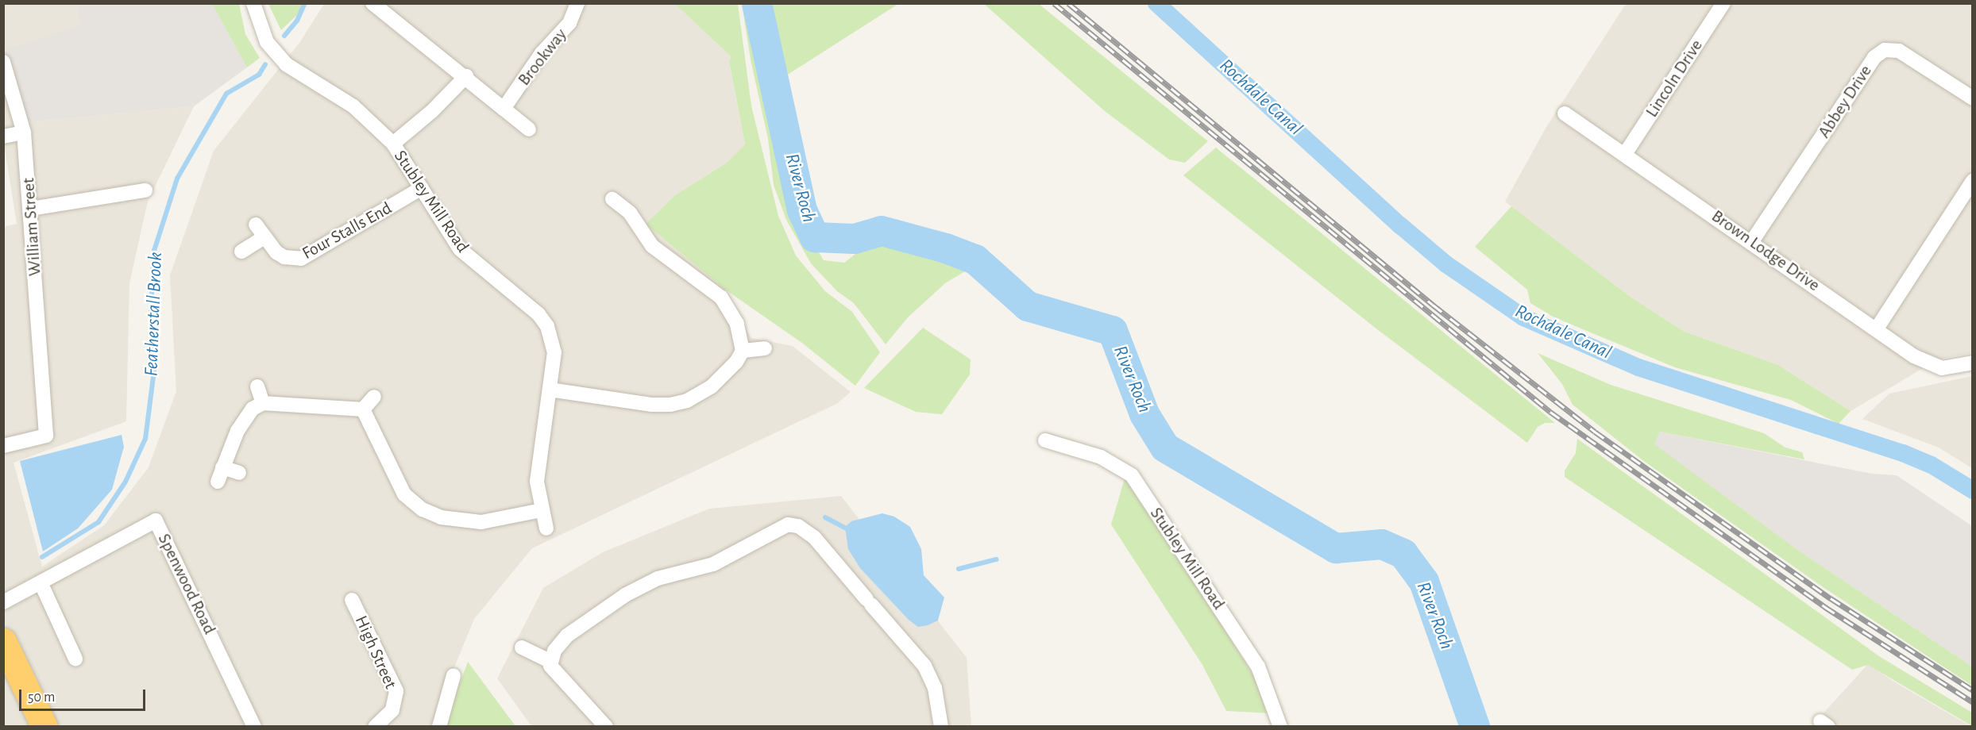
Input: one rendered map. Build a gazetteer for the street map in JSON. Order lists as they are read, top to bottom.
{
  "streets": {
    "street": [
      "Brookway",
      "Lincoln Drive",
      "Abbey Drive",
      "Stubley Mill Road",
      "William Street",
      "Four Stalls End",
      "Brown Lodge Drive",
      "Spenwood Road",
      "High Street"
    ]
  },
  "crossings": [
    ["Lincoln Drive", "Brown Lodge Drive"],
    ["Abbey Drive", "Brown Lodge Drive"],
    ["Stubley Mill Road", "Four Stalls End"]
  ],
  "water": ["Rochdale Canal", "River Roch", "Featherstall Brook"],
  "scale_bar": "50 m"
}
